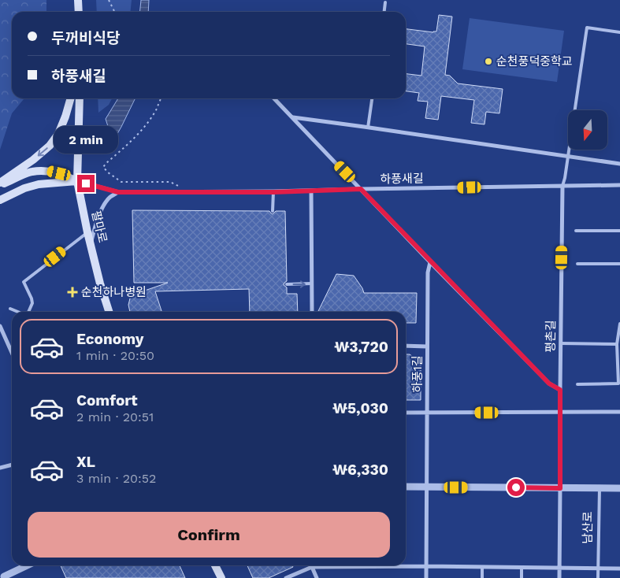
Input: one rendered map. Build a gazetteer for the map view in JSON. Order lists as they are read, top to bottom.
{
  "streets": {
    "main road": ["팔마로"],
    "street": ["하풍새길", "평촌길", "하풍1길"],
    "lane": ["남산로"]
  },
  "crossings": [
    ["하풍새길", "팔마로"],
    ["하풍새길", "평촌길"]
  ],
  "places": {
    "other": ["순천풍덕중학교"],
    "health": ["순천하나병원"]
  },
  "north": "bottom",
  "page": {
    "banner": ["두꺼비식당", "하풍새길"],
    "bubble": "2 min",
    "list": [
      {
        "name": "Economy",
        "note": "1 min · 20:50",
        "value": "₩3,720"
      },
      {
        "name": "Comfort",
        "note": "2 min · 20:51",
        "value": "₩5,030"
      },
      {
        "name": "XL",
        "note": "3 min · 20:52",
        "value": "₩6,330"
      }
    ],
    "buttons": "Confirm"
  }
}
